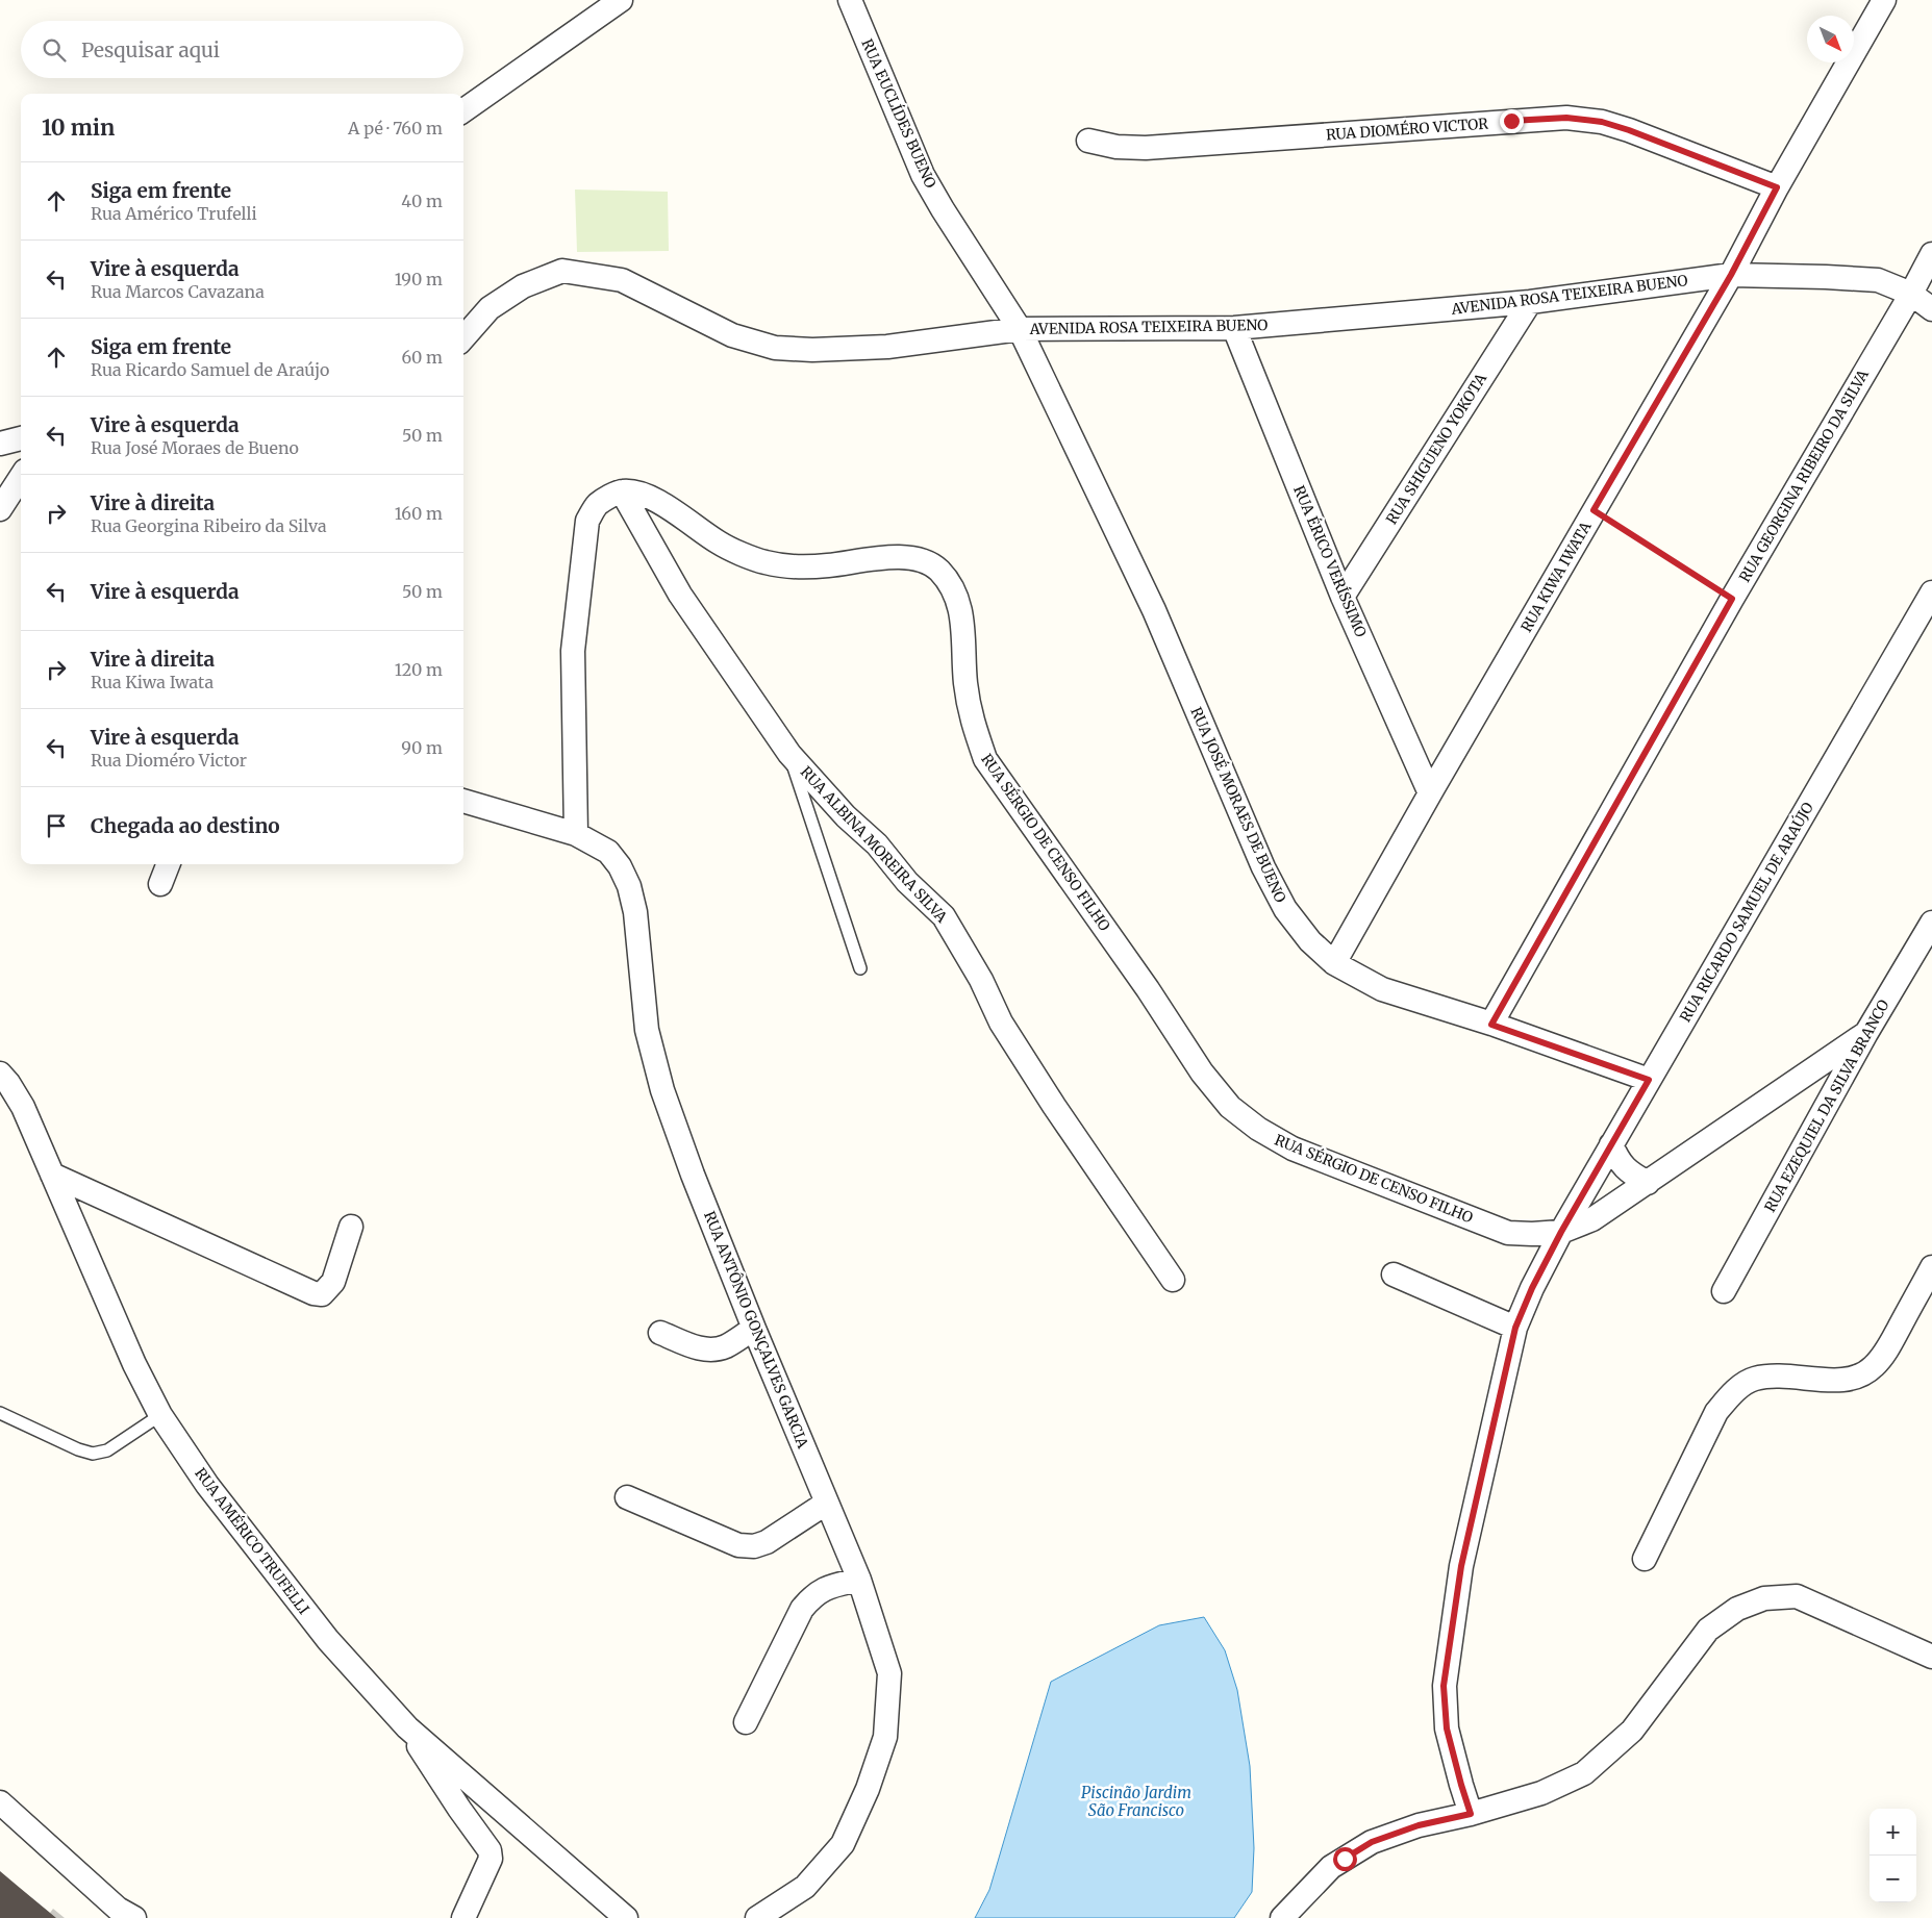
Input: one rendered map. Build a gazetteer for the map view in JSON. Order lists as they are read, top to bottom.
{
  "streets": {
    "street": [
      "RUA EUCLÍDES BUENO",
      "RUA DIOMÉRO VICTOR",
      "AVENIDA ROSA TEIXEIRA BUENO",
      "RUA SHIGUENO YOKOTA",
      "RUA GEORGINA RIBEIRO DA SILVA",
      "RUA ÉRICO VERÍSSIMO",
      "RUA KIWA IWATA",
      "RUA JOSÉ MORAES DE BUENO",
      "RUA SÉRGIO DE CENSO FILHO",
      "RUA ALBINA MOREIRA SILVA",
      "RUA RICARDO SAMUEL DE ARAÚJO",
      "RUA EZEQUIEL DA SILVA BRANCO",
      "RUA ANTÔNIO GONÇALVES GARCIA",
      "RUA AMÉRICO TRUFELLI"
    ]
  },
  "crossings": [
    ["RUA EUCLÍDES BUENO", "AVENIDA ROSA TEIXEIRA BUENO"],
    ["RUA EUCLÍDES BUENO", "RUA JOSÉ MORAES DE BUENO"],
    ["RUA DIOMÉRO VICTOR", "RUA KIWA IWATA"],
    ["AVENIDA ROSA TEIXEIRA BUENO", "RUA SHIGUENO YOKOTA"],
    ["AVENIDA ROSA TEIXEIRA BUENO", "RUA GEORGINA RIBEIRO DA SILVA"],
    ["AVENIDA ROSA TEIXEIRA BUENO", "RUA ÉRICO VERÍSSIMO"],
    ["AVENIDA ROSA TEIXEIRA BUENO", "RUA KIWA IWATA"],
    ["AVENIDA ROSA TEIXEIRA BUENO", "RUA JOSÉ MORAES DE BUENO"],
    ["RUA SHIGUENO YOKOTA", "RUA ÉRICO VERÍSSIMO"],
    ["RUA GEORGINA RIBEIRO DA SILVA", "RUA JOSÉ MORAES DE BUENO"],
    ["RUA ÉRICO VERÍSSIMO", "RUA KIWA IWATA"],
    ["RUA KIWA IWATA", "RUA JOSÉ MORAES DE BUENO"],
    ["RUA JOSÉ MORAES DE BUENO", "RUA RICARDO SAMUEL DE ARAÚJO"],
    ["RUA SÉRGIO DE CENSO FILHO", "RUA ALBINA MOREIRA SILVA"],
    ["RUA SÉRGIO DE CENSO FILHO", "RUA RICARDO SAMUEL DE ARAÚJO"],
    ["RUA SÉRGIO DE CENSO FILHO", "RUA EZEQUIEL DA SILVA BRANCO"]
  ],
  "water": ["Piscinão Jardim São Francisco"],
  "north": "bottom right",
  "page": {
    "search": "Pesquisar aqui",
    "heading": ["10 min", "A pé · 760 m"],
    "list": [
      ["Siga em frente", "Rua Américo Trufelli", "40 m"],
      ["Vire à esquerda", "Rua Marcos Cavazana", "190 m"],
      ["Siga em frente", "Rua Ricardo Samuel de Araújo", "60 m"],
      ["Vire à esquerda", "Rua José Moraes de Bueno", "50 m"],
      ["Vire à direita", "Rua Georgina Ribeiro da Silva", "160 m"],
      ["Vire à esquerda", "50 m"],
      ["Vire à direita", "Rua Kiwa Iwata", "120 m"],
      ["Vire à esquerda", "Rua Dioméro Victor", "90 m"],
      "Chegada ao destino"
    ],
    "map_buttons": ["+", "−"]
  }
}
